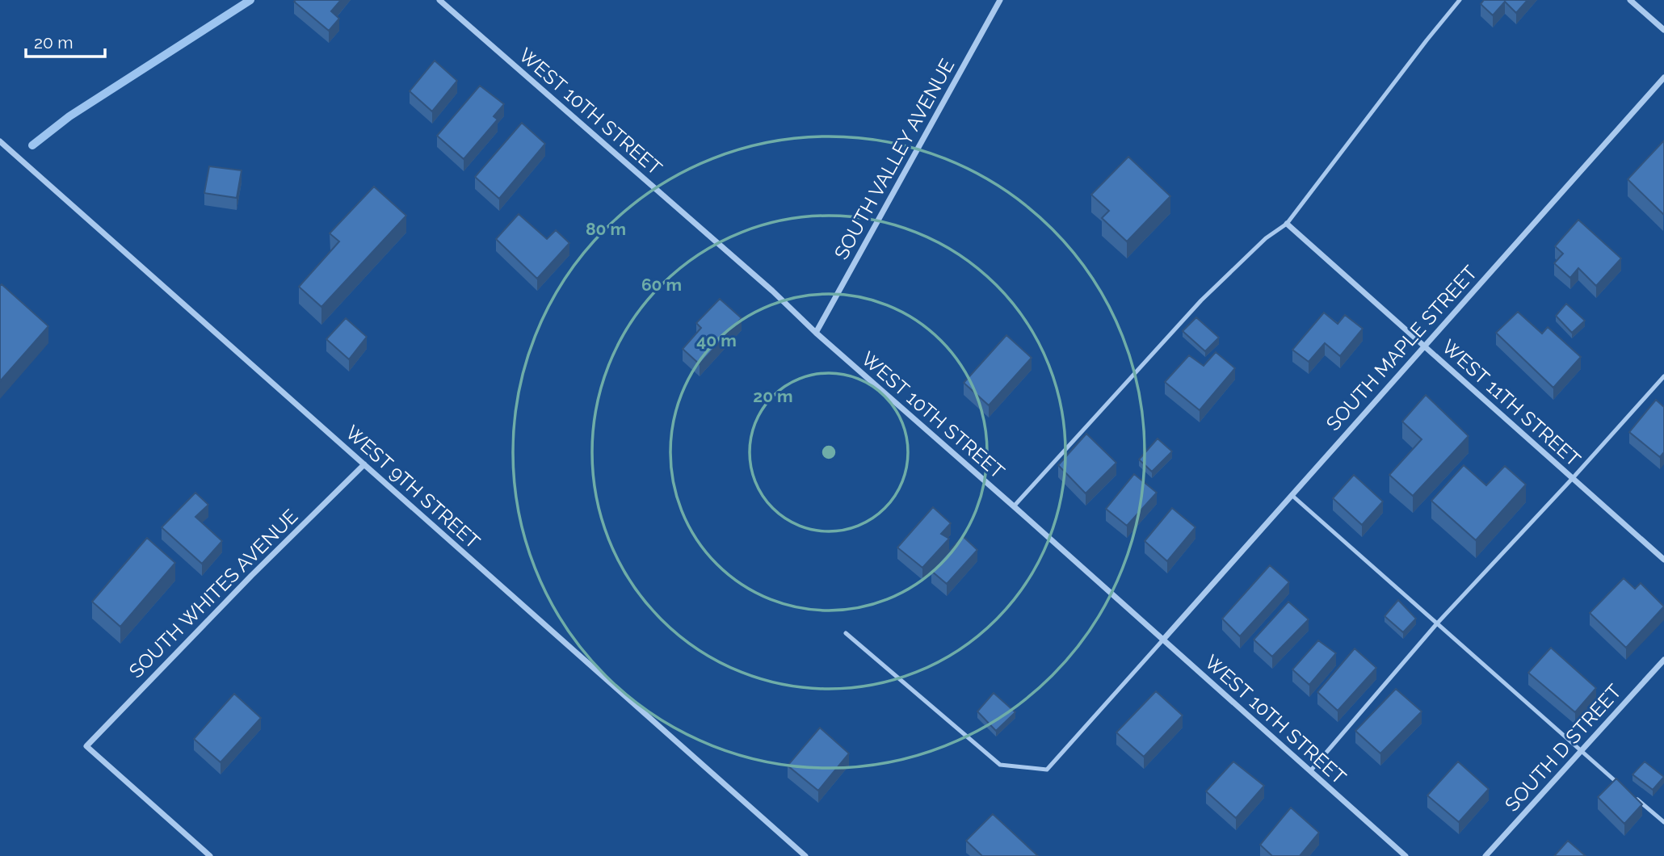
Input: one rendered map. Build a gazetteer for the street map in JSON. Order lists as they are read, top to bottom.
{
  "streets": {
    "street": [
      "WEST 10TH STREET",
      "SOUTH VALLEY AVENUE",
      "SOUTH MAPLE STREET",
      "WEST 11TH STREET",
      "WEST 9TH STREET",
      "SOUTH WHITES AVENUE",
      "SOUTH D STREET"
    ]
  },
  "crossings": [
    ["WEST 10TH STREET", "SOUTH VALLEY AVENUE"],
    ["WEST 10TH STREET", "SOUTH MAPLE STREET"],
    ["SOUTH MAPLE STREET", "WEST 11TH STREET"],
    ["WEST 9TH STREET", "SOUTH WHITES AVENUE"]
  ],
  "scale_bar": "20 m",
  "rings": [
    "80 m",
    "60 m",
    "40 m",
    "20 m"
  ]
}
